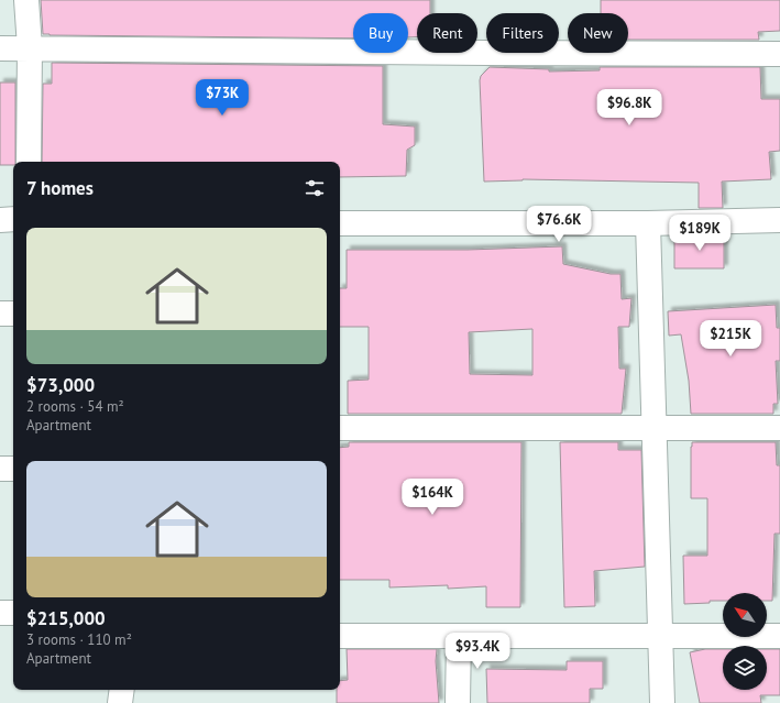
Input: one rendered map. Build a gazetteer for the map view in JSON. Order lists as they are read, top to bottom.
{
  "north": "top left",
  "page": {
    "chip": [
      "Buy",
      "Rent",
      "Filters",
      "New"
    ],
    "price": [
      "$73K",
      "$96.8K",
      "$76.6K",
      "$189K",
      "$215K",
      "$164K",
      "$93.4K"
    ],
    "heading": "7 homes",
    "list": [
      {
        "name": "$73,000",
        "note": "2 rooms · 54 m² · Apartment"
      },
      {
        "name": "$215,000",
        "note": "3 rooms · 110 m² · Apartment"
      }
    ]
  }
}
